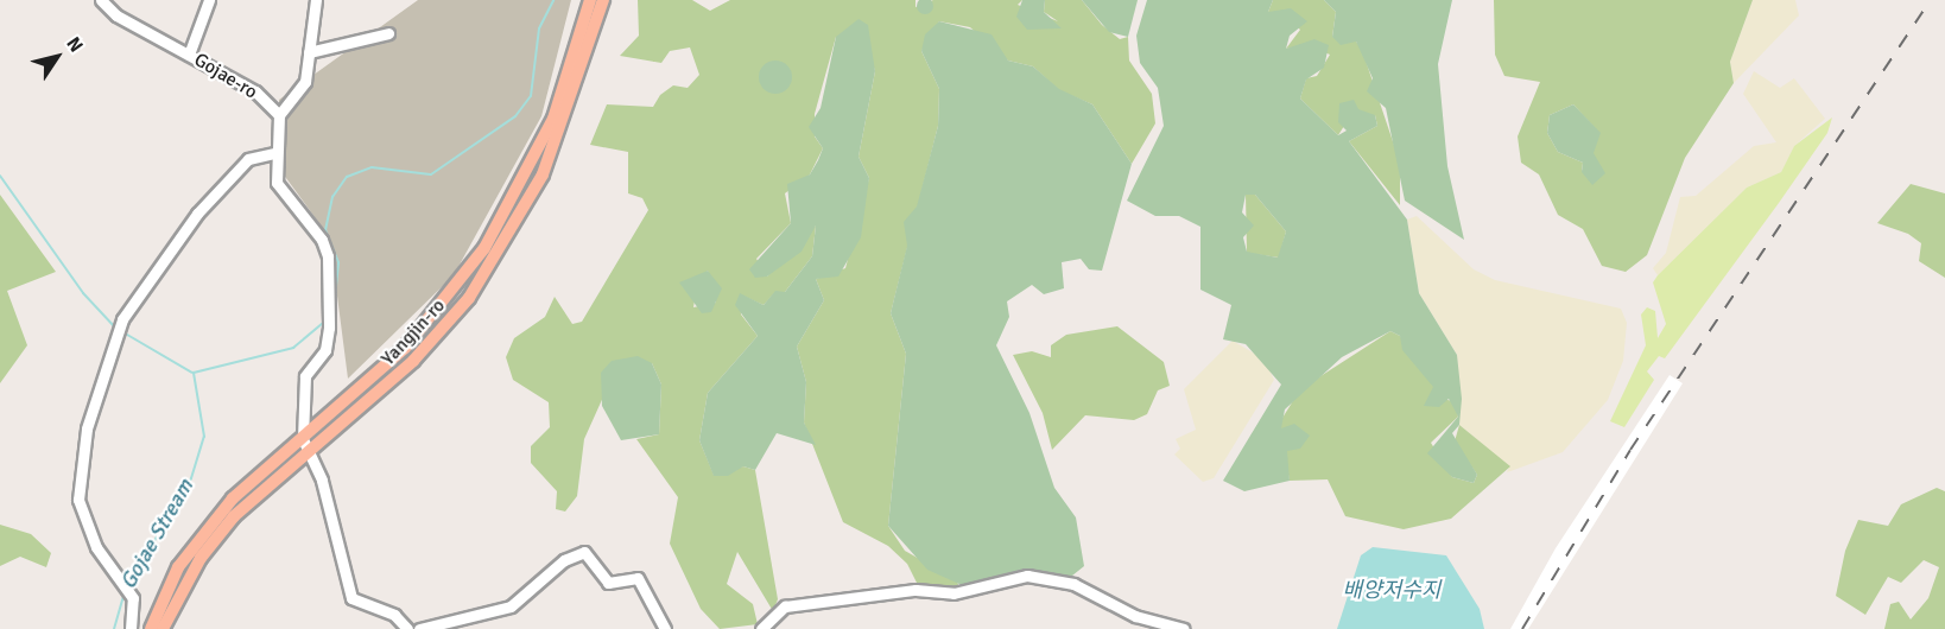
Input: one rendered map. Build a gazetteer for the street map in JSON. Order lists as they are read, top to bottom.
{
  "streets": {
    "main road": ["Yangjin-ro"],
    "street": ["Gojae-ro"]
  },
  "water": ["Gojae Stream", "배양저수지"],
  "north": "top right"
}
